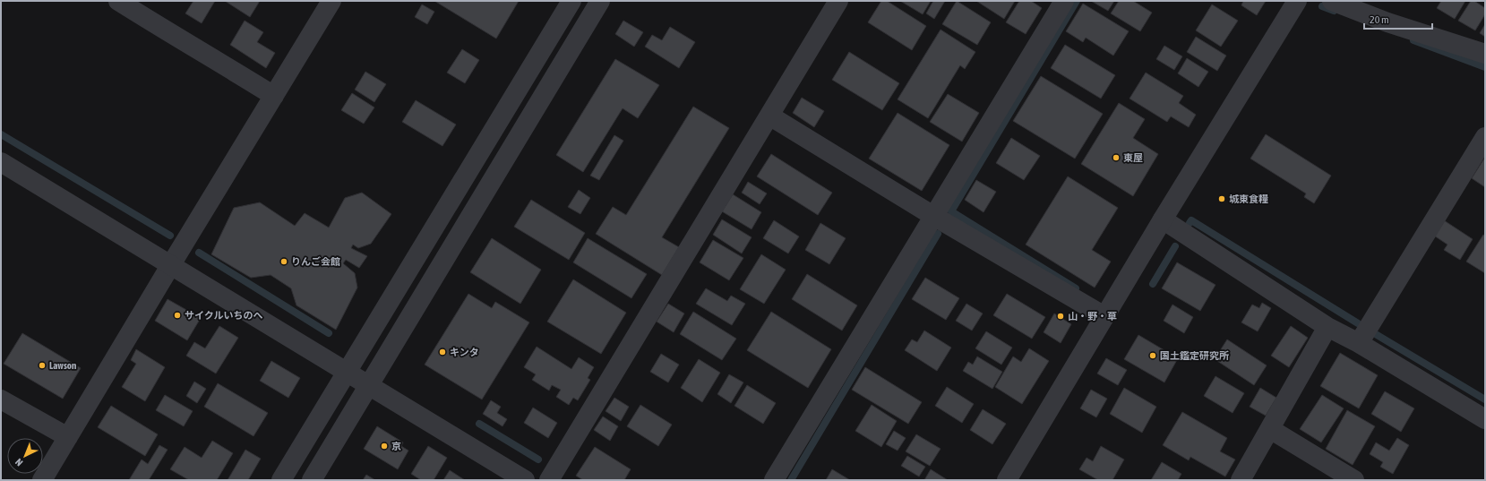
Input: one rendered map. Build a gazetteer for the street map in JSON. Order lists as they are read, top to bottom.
{
  "places": [
    "東屋",
    "城東食糧",
    "りんご会館",
    "サイクルいちのへ",
    "山・野・草",
    "キンタ",
    "国土鑑定研究所",
    "Lawson",
    "京"
  ],
  "scale_bar": "20 m",
  "north": "bottom left"
}
